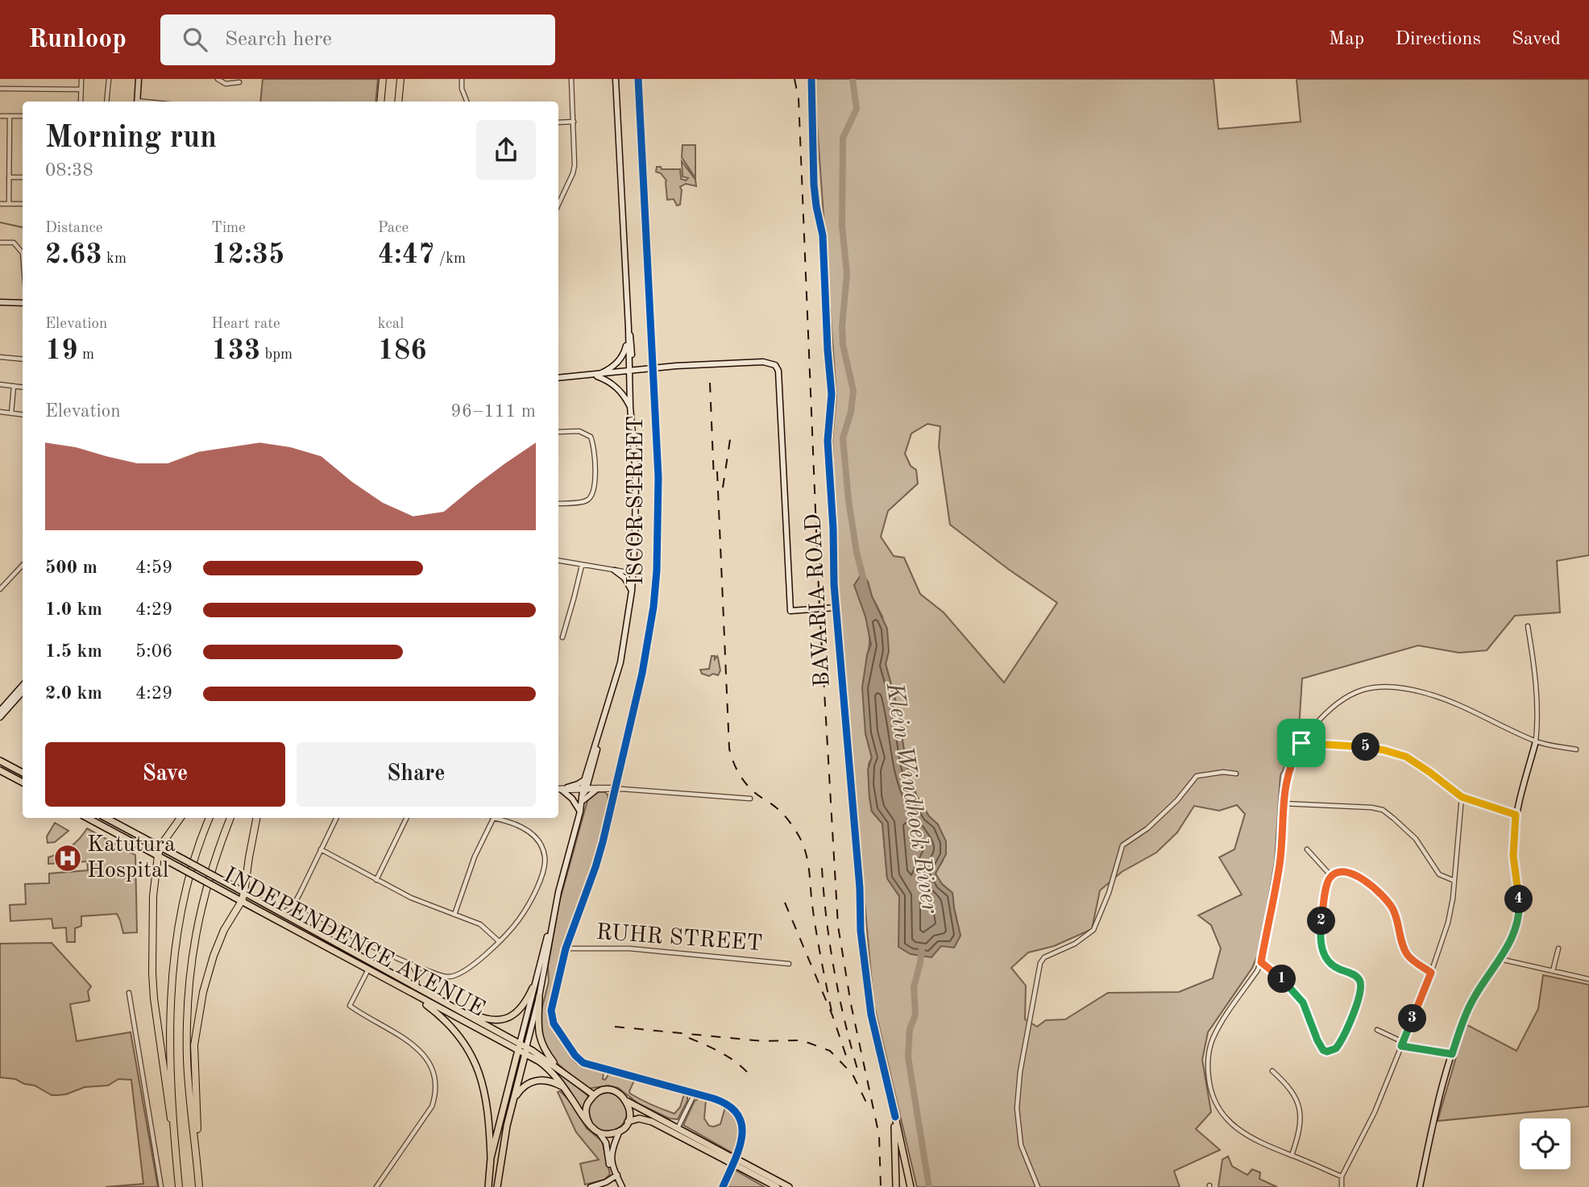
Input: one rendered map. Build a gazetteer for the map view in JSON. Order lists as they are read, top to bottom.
{
  "streets": {
    "main road": ["INDEPENDENCE AVENUE"],
    "street": ["ISCOR STREET", "BAVARIA ROAD", "RUHR STREET"]
  },
  "crossings": [
    ["ISCOR STREET", "RUHR STREET"]
  ],
  "water": ["Klein Windhoek River"],
  "places": {
    "hospital": ["Katutura Hospital"]
  },
  "page": {
    "header": "Runloop",
    "search": "Search here",
    "nav": ["Map", "Directions", "Saved"],
    "heading": ["Morning run", "08:38"],
    "stats": [
      ["Distance", "2.63 km"],
      ["Time", "12:35"],
      ["Pace", "4:47 /km"],
      ["Elevation", "19 m"],
      ["Heart rate", "133 bpm"],
      ["kcal", "186"]
    ],
    "chart": ["Elevation", "96–111 m"],
    "list": [
      {
        "name": "500 m",
        "note": "4:59"
      },
      {
        "name": "1.0 km",
        "note": "4:29"
      },
      {
        "name": "1.5 km",
        "note": "5:06"
      },
      {
        "name": "2.0 km",
        "note": "4:29"
      }
    ],
    "buttons": ["Save", "Share"],
    "pins": [
      "5",
      "4",
      "2",
      "1",
      "3"
    ]
  }
}
